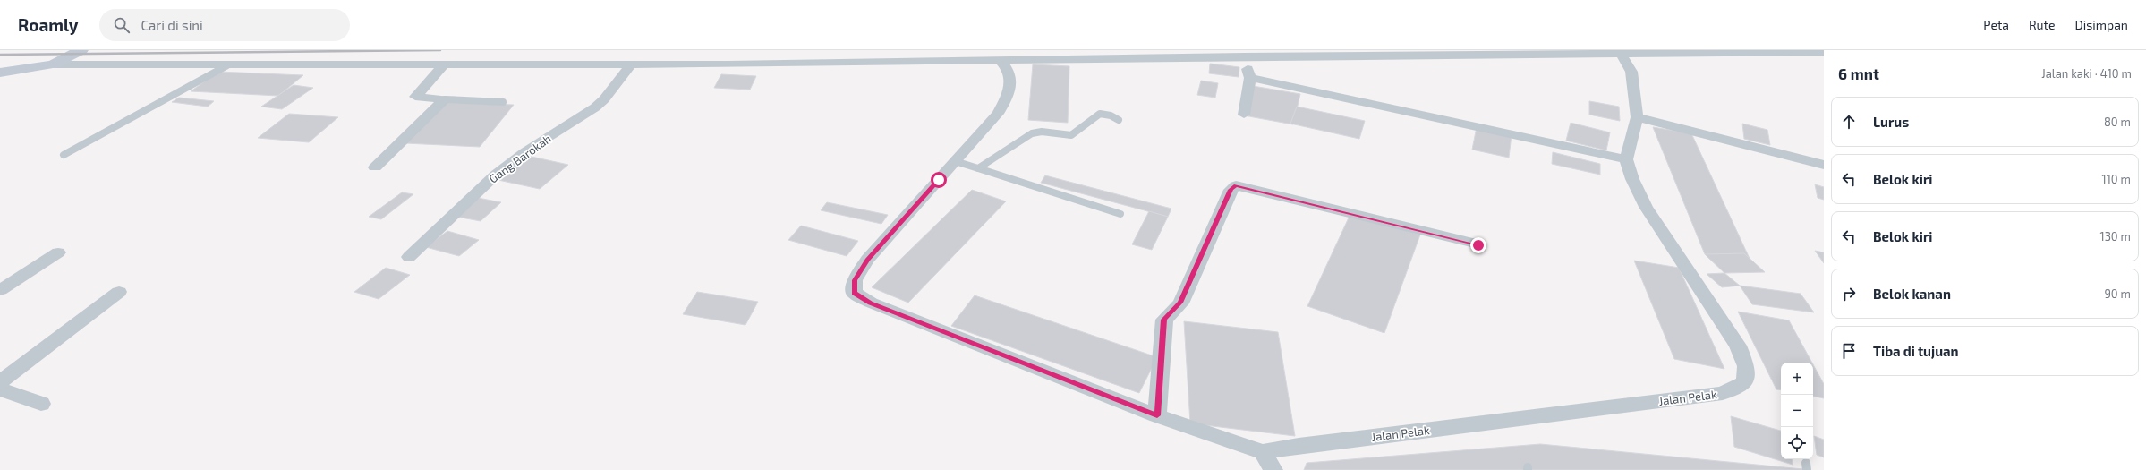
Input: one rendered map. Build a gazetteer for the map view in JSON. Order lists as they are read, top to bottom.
{
  "streets": {
    "street": ["Gang Barokah", "Jalan Pelak"]
  },
  "page": {
    "header": "Roamly",
    "search": "Cari di sini",
    "nav": ["Peta", "Rute", "Disimpan"],
    "heading": ["6 mnt", "Jalan kaki · 410 m"],
    "list": [
      ["Lurus", "80 m"],
      ["Belok kiri", "110 m"],
      ["Belok kiri", "130 m"],
      ["Belok kanan", "90 m"],
      "Tiba di tujuan"
    ],
    "map_buttons": ["+", "−"]
  }
}
